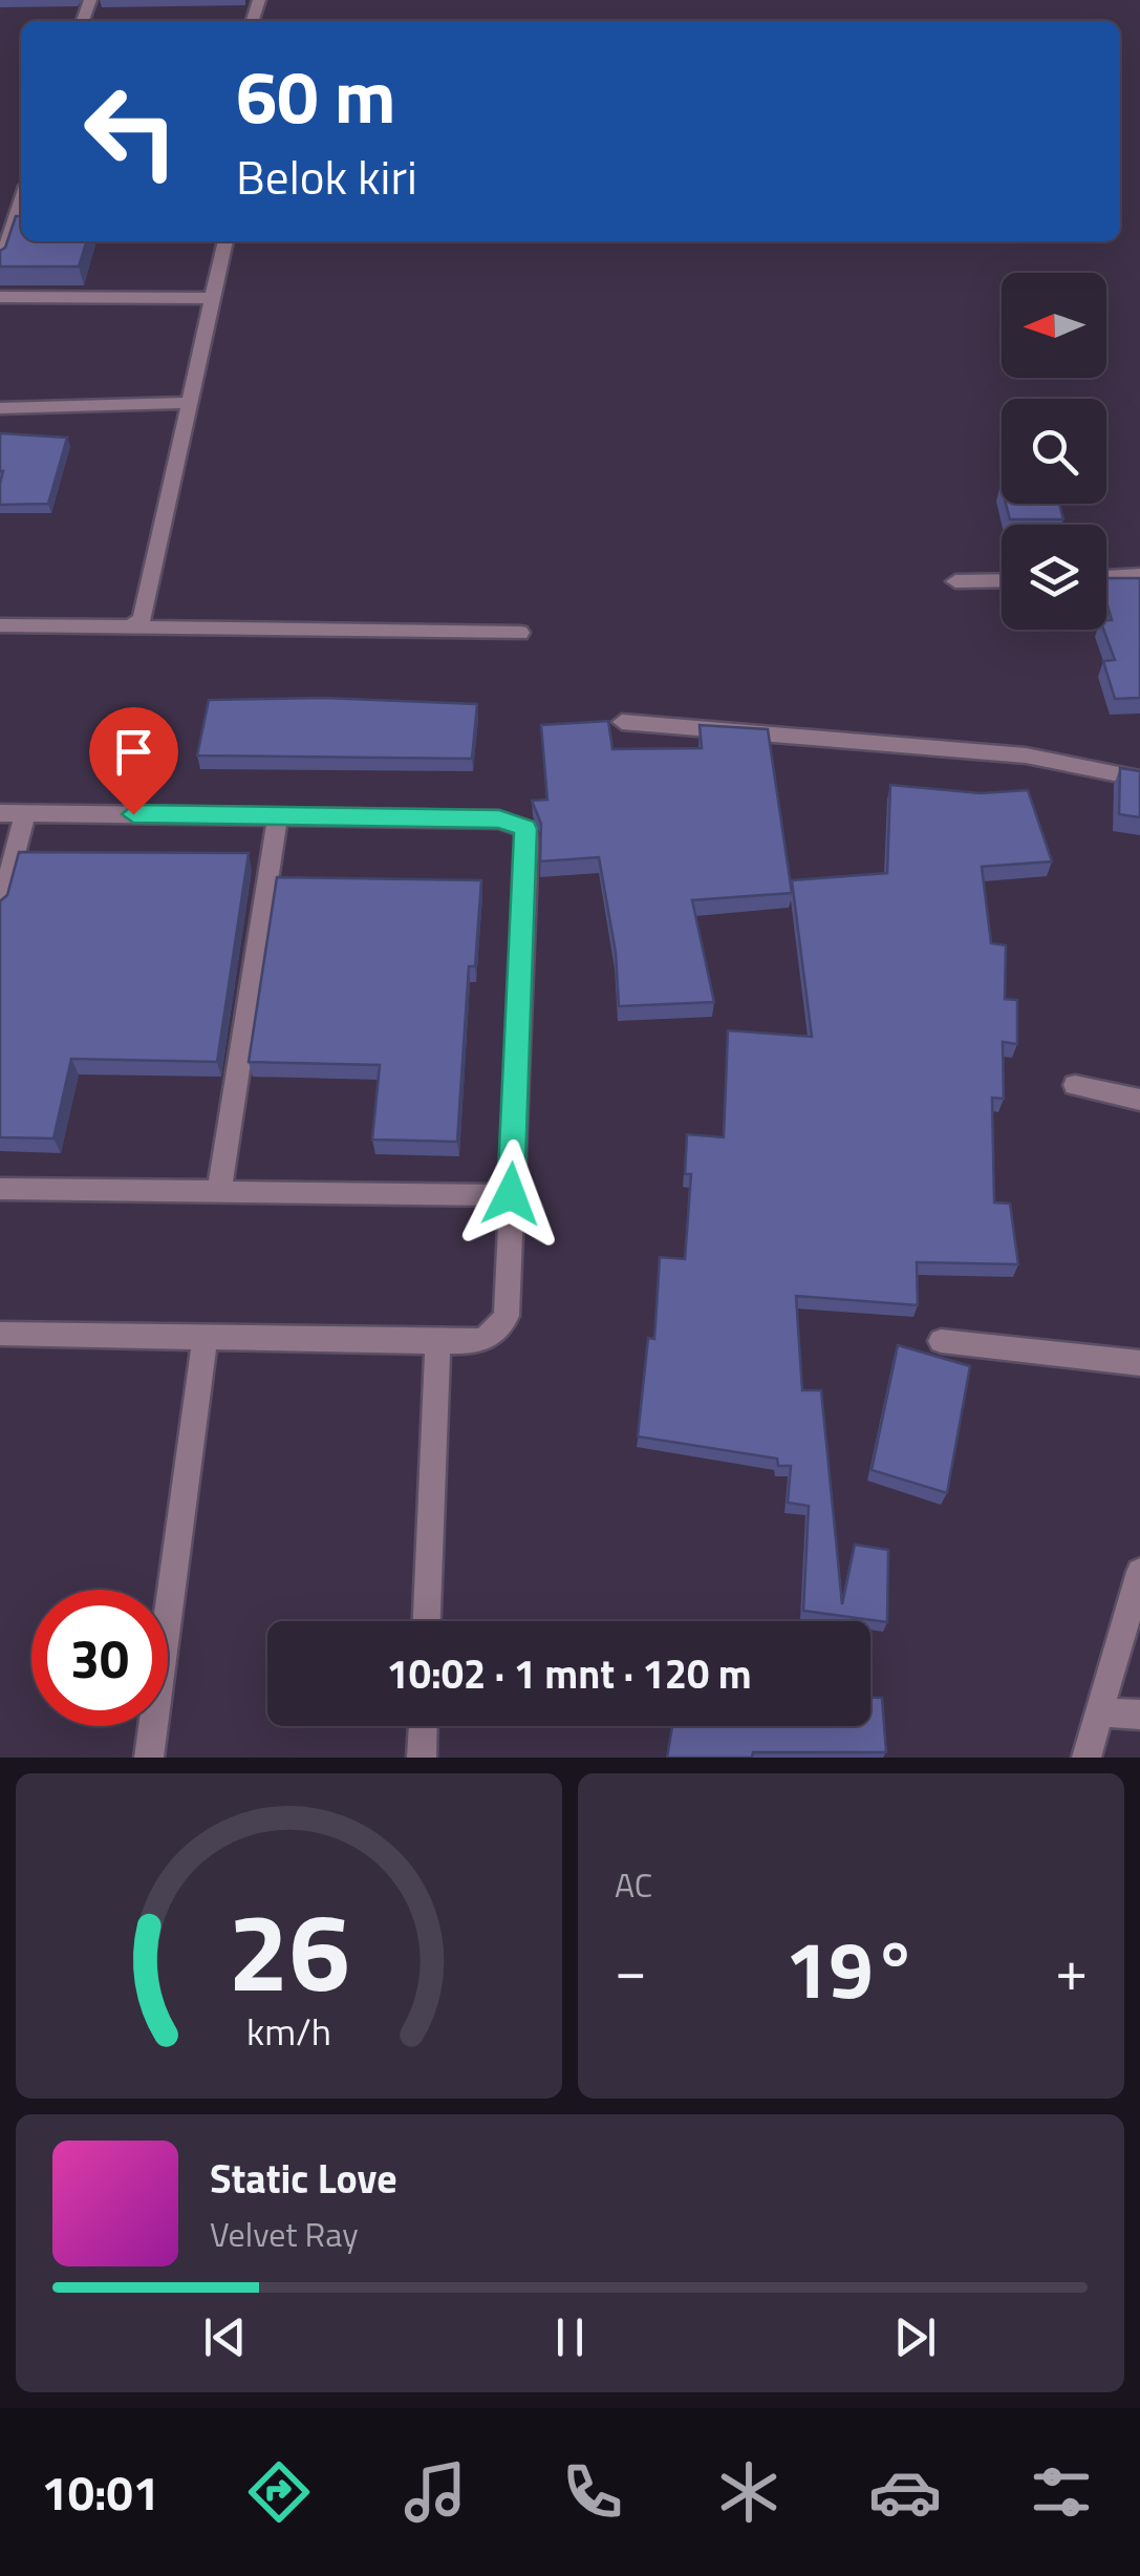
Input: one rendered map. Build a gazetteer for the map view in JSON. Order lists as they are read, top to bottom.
{
  "north": "left",
  "page": {
    "turn": ["60 m", "Belok kiri"],
    "limit": "30",
    "trip": "10:02 · 1 mnt · 120 m",
    "tile": "AC",
    "heat": ["−", "19°", "+"],
    "song": ["Static Love", "Velvet Ray"],
    "tabs": "10:01",
    "gauge": ["26", "km/h"]
  }
}
